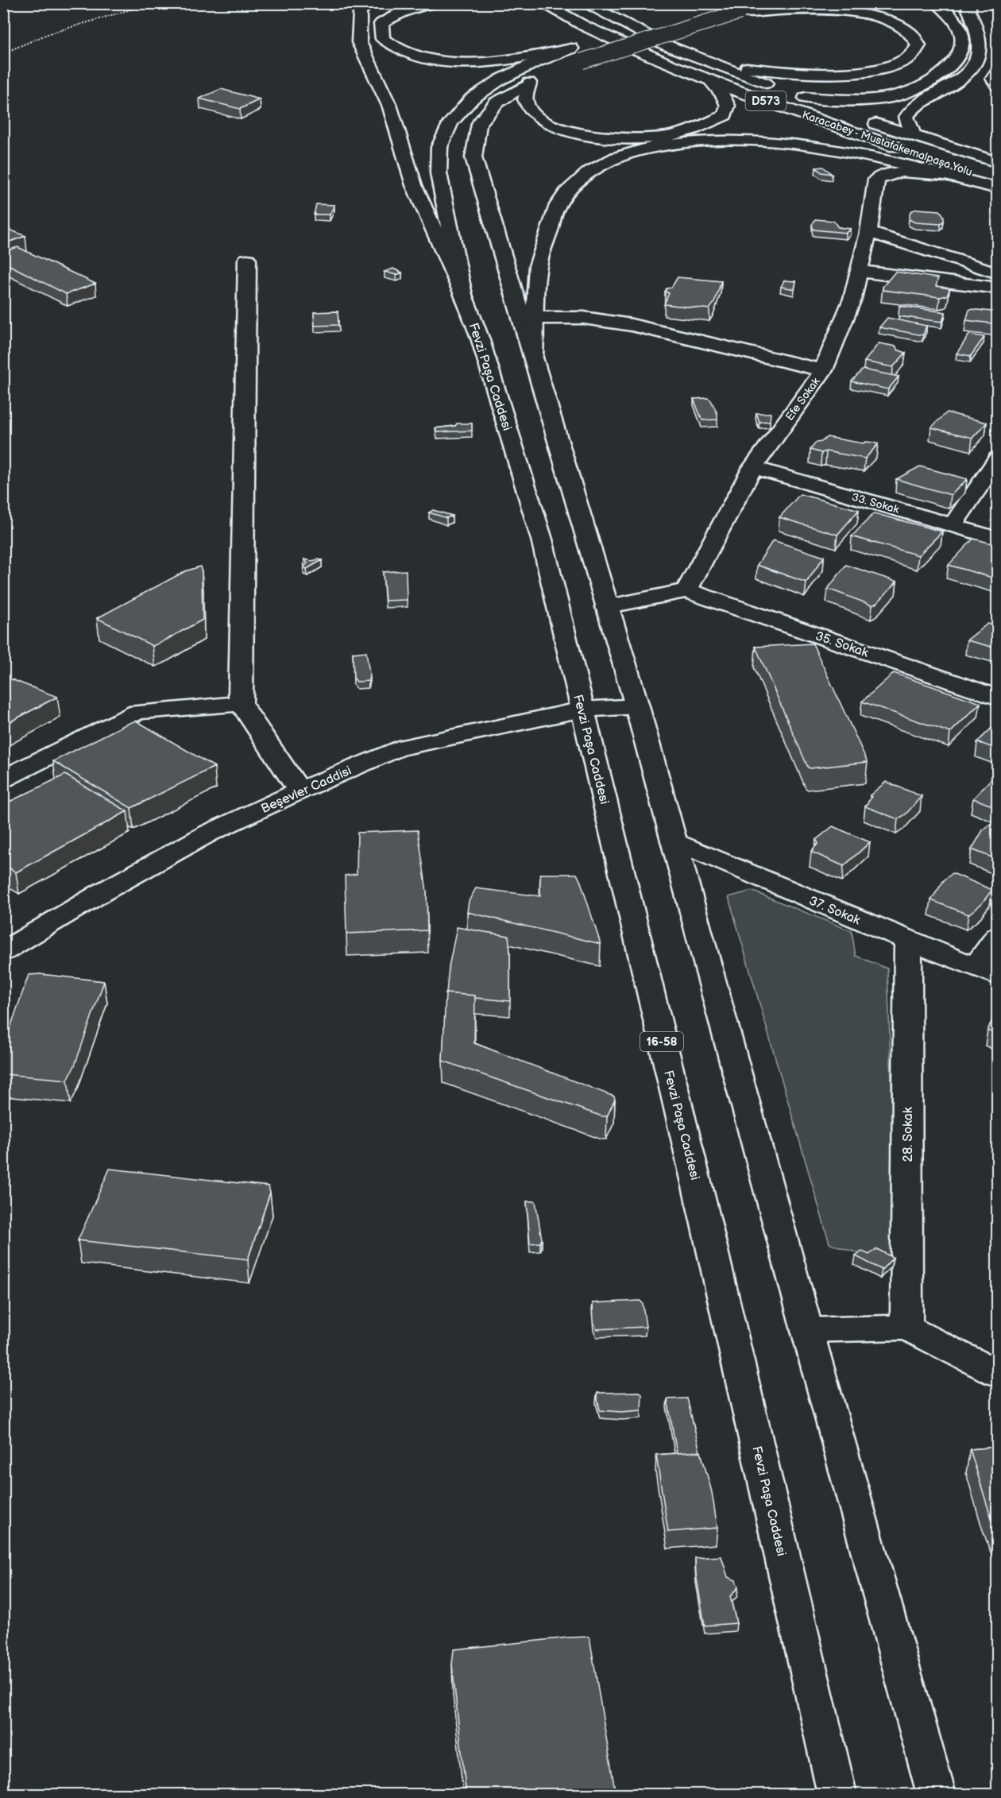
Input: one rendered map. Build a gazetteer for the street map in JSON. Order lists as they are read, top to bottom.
{
  "streets": {
    "main road": [
      "D573",
      "Karacabey - Mustafakemalpaşa Yolu",
      "Fevzi Paşa Caddesi",
      "Efe Sokak",
      "33. Sokak",
      "35. Sokak",
      "Beşevler Caddisi",
      "37. Sokak",
      "16-58",
      "28. Sokak"
    ]
  },
  "crossings": [
    ["Fevzi Paşa Caddesi", "Beşevler Caddisi"],
    ["Efe Sokak", "33. Sokak"],
    ["Efe Sokak", "35. Sokak"],
    ["37. Sokak", "28. Sokak"]
  ]
}
